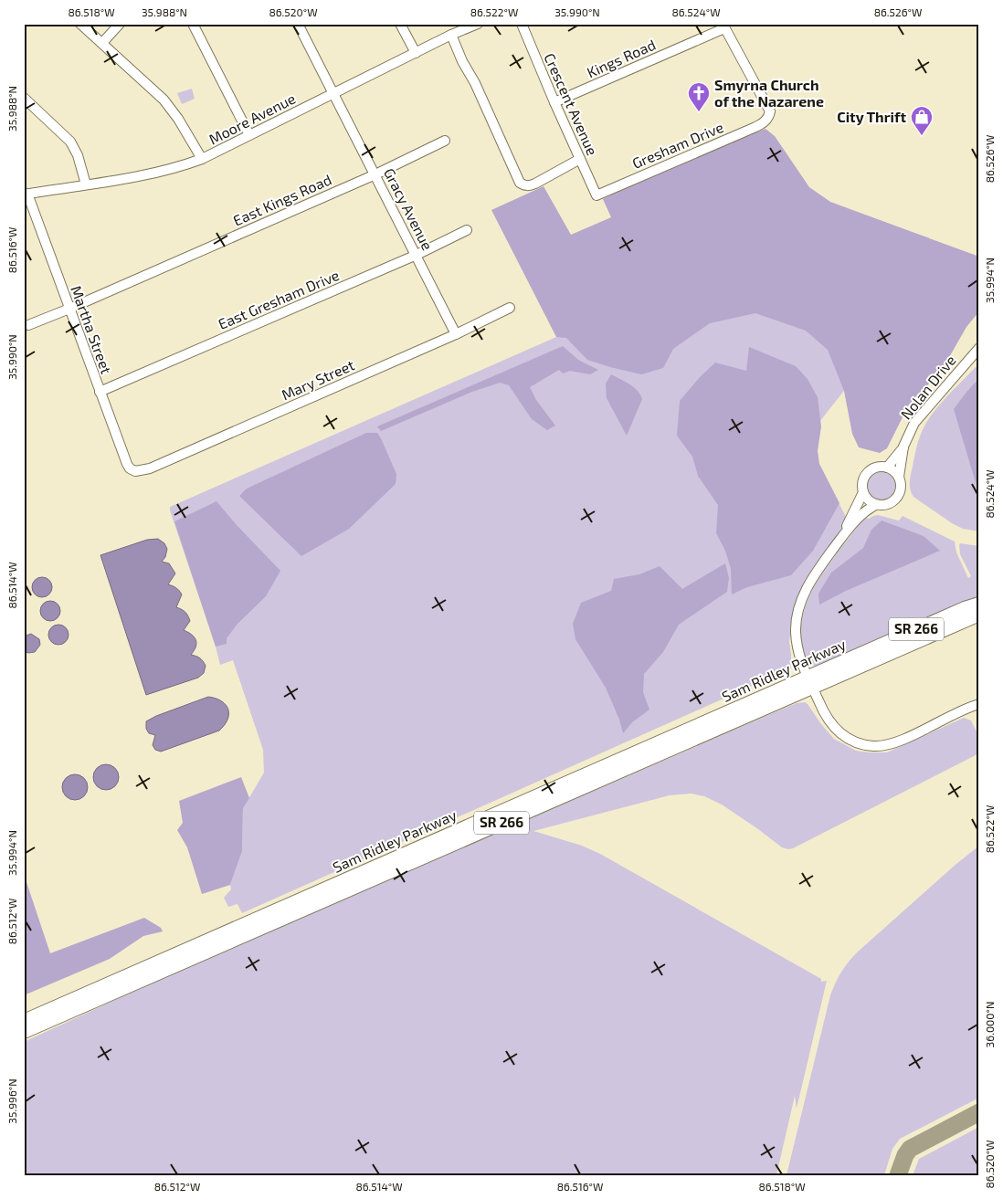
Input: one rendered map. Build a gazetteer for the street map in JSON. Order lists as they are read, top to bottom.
{
  "streets": {
    "main road": ["SR 266", "Sam Ridley Parkway"],
    "street": [
      "Kings Road",
      "Crescent Avenue",
      "Moore Avenue",
      "Gresham Drive",
      "East Kings Road",
      "Gracy Avenue",
      "East Gresham Drive",
      "Martha Street",
      "Mary Street",
      "Nolan Drive"
    ]
  },
  "crossings": [
    ["Kings Road", "Crescent Avenue"],
    ["Kings Road", "Gresham Drive"],
    ["Crescent Avenue", "Gresham Drive"],
    ["Moore Avenue", "Gracy Avenue"],
    ["Moore Avenue", "Martha Street"],
    ["East Kings Road", "Gracy Avenue"],
    ["East Kings Road", "Martha Street"],
    ["Gracy Avenue", "East Gresham Drive"],
    ["Gracy Avenue", "Mary Street"],
    ["East Gresham Drive", "Martha Street"],
    ["Martha Street", "Mary Street"]
  ],
  "places": {
    "church": ["Smyrna Church of the Nazarene"],
    "shop": ["City Thrift"]
  },
  "coordinates": [
    "86.518°W",
    "35.988°N",
    "86.520°W",
    "86.522°W",
    "35.990°N",
    "86.524°W",
    "86.526°W",
    "86.516°W",
    "35.994°N",
    "86.514°W",
    "86.512°W",
    "36.000°N",
    "35.996°N"
  ]
}
